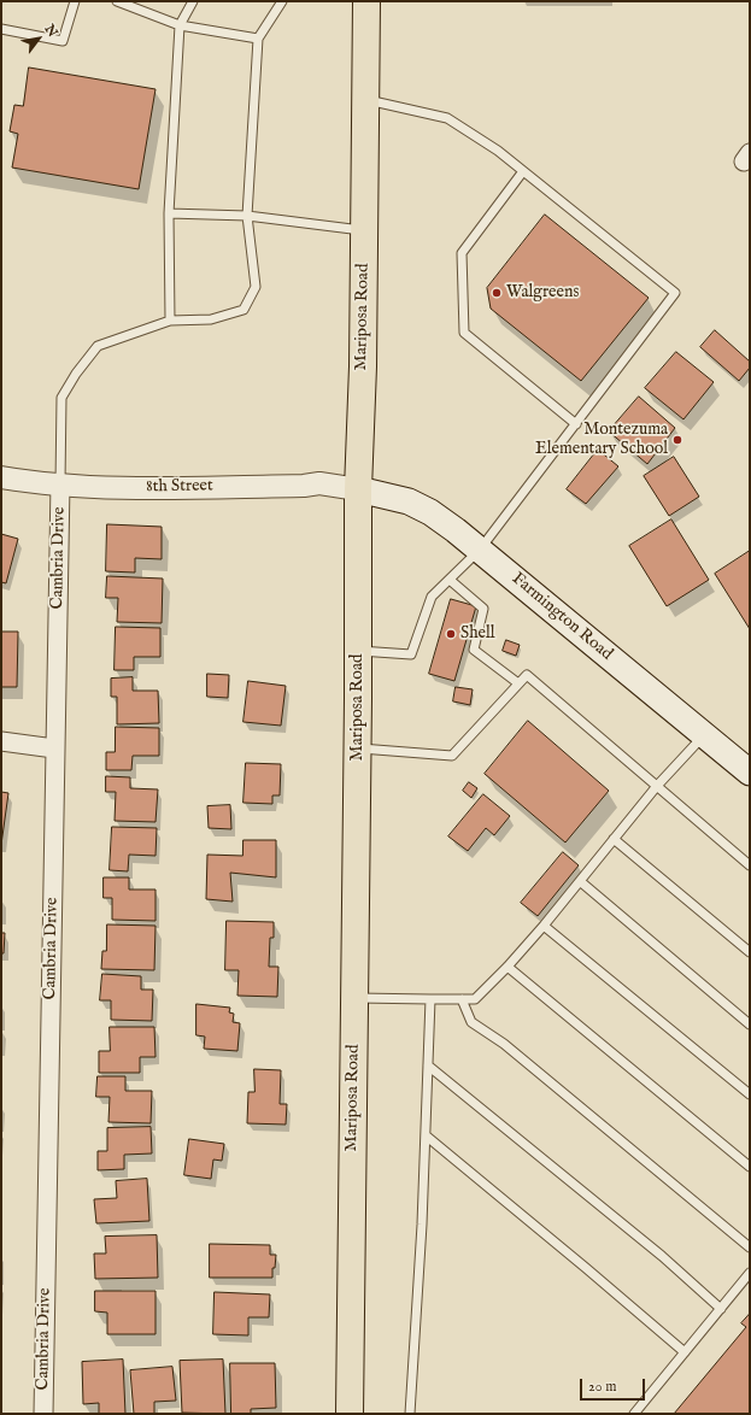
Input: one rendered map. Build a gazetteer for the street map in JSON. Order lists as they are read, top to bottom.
{
  "streets": {
    "main road": ["Mariposa Road", "Farmington Road"],
    "street": ["8th Street", "Cambria Drive"]
  },
  "crossings": [
    ["Mariposa Road", "8th Street"],
    ["Mariposa Road", "Farmington Road"],
    ["8th Street", "Cambria Drive"],
    ["8th Street", "Farmington Road"]
  ],
  "places": ["Walgreens", "Montezuma Elementary School", "Shell"],
  "scale_bar": "20 m",
  "north": "top right"
}
